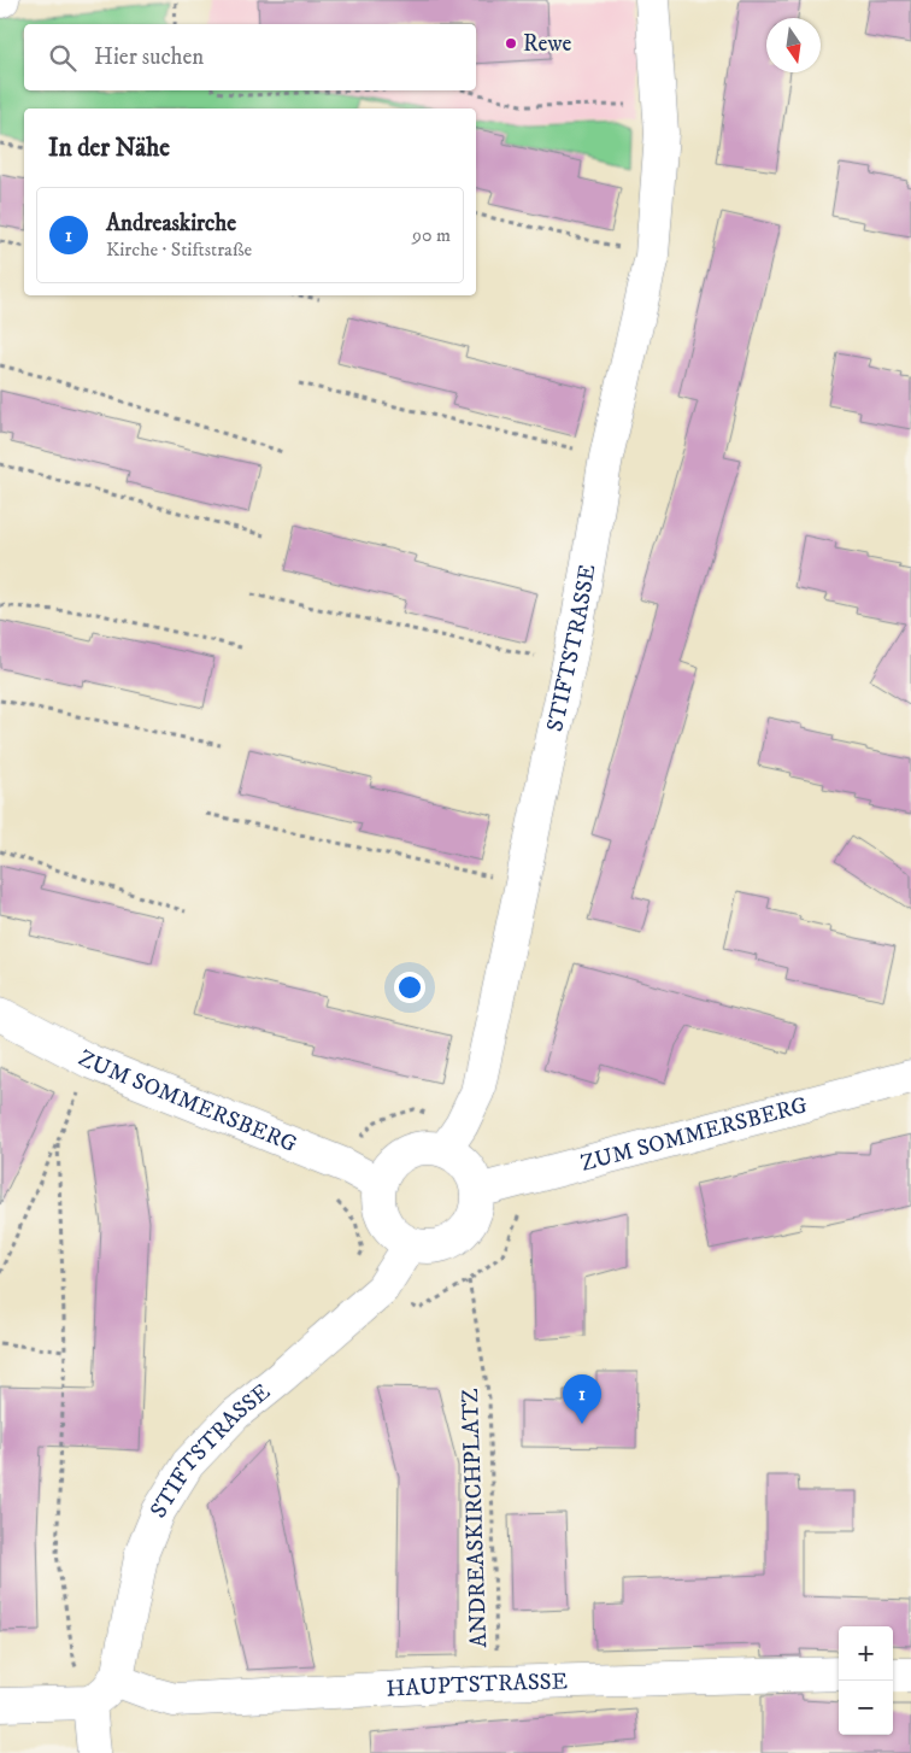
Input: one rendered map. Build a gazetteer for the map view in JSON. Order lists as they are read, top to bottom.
{
  "streets": {
    "street": ["STIFTSTRASSE", "ZUM SOMMERSBERG", "HAUPTSTRASSE"],
    "path": ["ANDREASKIRCHPLATZ"]
  },
  "crossings": [
    ["STIFTSTRASSE", "ZUM SOMMERSBERG"],
    ["STIFTSTRASSE", "HAUPTSTRASSE"],
    ["ANDREASKIRCHPLATZ", "HAUPTSTRASSE"]
  ],
  "places": ["Rewe"],
  "north": "bottom",
  "page": {
    "search": "Hier suchen",
    "heading": "In der Nähe",
    "list": [
      {
        "mark": "1",
        "name": "Andreaskirche",
        "note": "Kirche · Stiftstraße",
        "value": "90 m"
      }
    ],
    "pins": "1",
    "map_buttons": ["+", "−"]
  }
}
